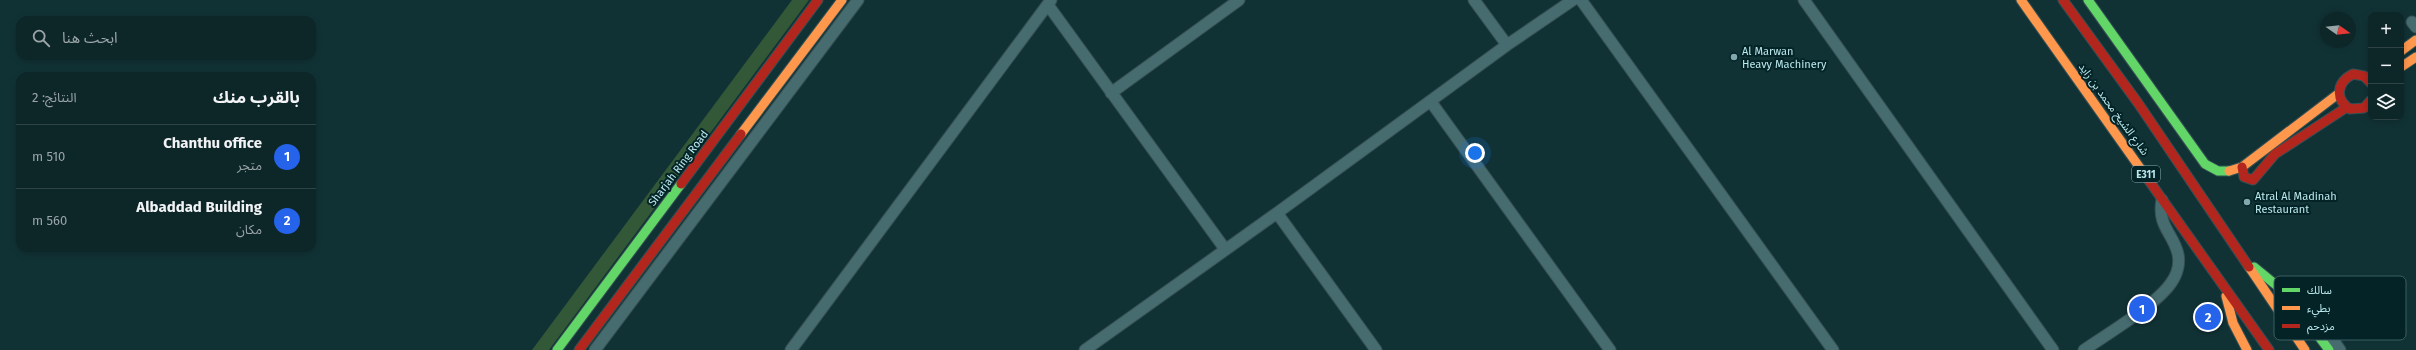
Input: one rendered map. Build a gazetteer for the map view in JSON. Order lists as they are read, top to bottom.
{
  "streets": {
    "main road": ["شارع الشيخ محمد بن زايد", "Sharjah Ring Road", "E311"]
  },
  "places": ["Al Marwan Heavy Machinery", "Atral Al Madinah Restaurant"],
  "legend": ["سالك", "بطيء", "مزدحم"],
  "north": "right",
  "page": {
    "map_buttons": ["+", "−"],
    "search": "ابحث هنا",
    "heading": ["بالقرب منك", "النتائج: 2"],
    "list": [
      {
        "mark": "1",
        "name": "Chanthu office",
        "note": "متجر",
        "value": "510 m"
      },
      {
        "mark": "2",
        "name": "Albaddad Building",
        "note": "مكان",
        "value": "560 m"
      }
    ],
    "pins": ["1", "2"]
  }
}
